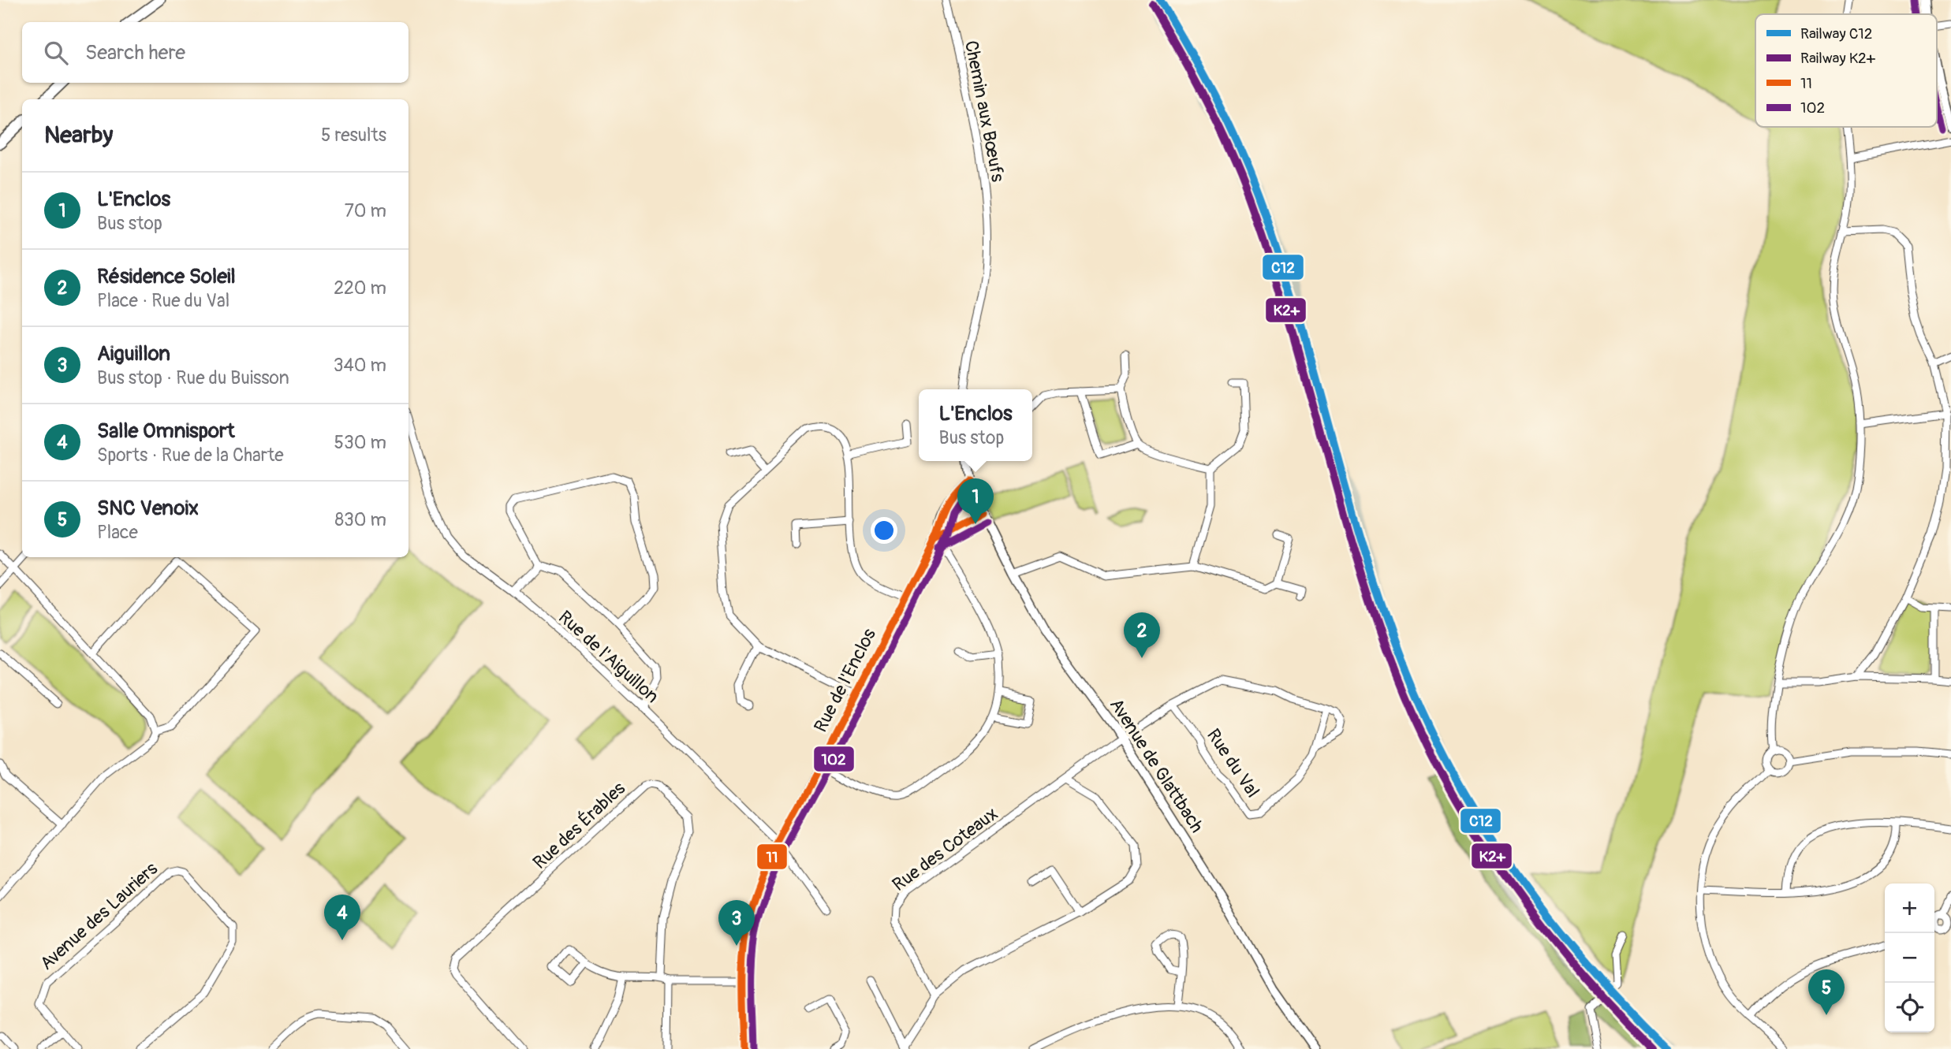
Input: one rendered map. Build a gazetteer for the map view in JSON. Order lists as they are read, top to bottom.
{
  "streets": {
    "street": [
      "Chemin aux Bœufs",
      "Rue de l'Aiguillon",
      "Rue de l'Enclos",
      "Rue du Val",
      "Avenue de Glattbach",
      "Rue des Érables",
      "Rue des Coteaux",
      "Avenue des Lauriers"
    ]
  },
  "crossings": [
    ["Rue de l'Aiguillon", "Rue de l'Enclos"],
    ["Rue de l'Enclos", "Avenue de Glattbach"],
    ["Avenue de Glattbach", "Rue des Coteaux"]
  ],
  "lines": [
    "rail line C12",
    "transit line 102",
    "rail line K2+",
    "transit line 11"
  ],
  "legend": [
    "Railway C12",
    "Railway K2+",
    "11",
    "102"
  ],
  "page": {
    "search": "Search here",
    "heading": ["Nearby", "5 results"],
    "list": [
      {
        "mark": "1",
        "name": "L'Enclos",
        "note": "Bus stop",
        "value": "70 m"
      },
      {
        "mark": "2",
        "name": "Résidence Soleil",
        "note": "Place · Rue du Val",
        "value": "220 m"
      },
      {
        "mark": "3",
        "name": "Aiguillon",
        "note": "Bus stop · Rue du Buisson",
        "value": "340 m"
      },
      {
        "mark": "4",
        "name": "Salle Omnisport",
        "note": "Sports · Rue de la Charte",
        "value": "530 m"
      },
      {
        "mark": "5",
        "name": "SNC Venoix",
        "note": "Place",
        "value": "830 m"
      }
    ],
    "popup": ["L'Enclos", "Bus stop"],
    "pins": [
      "1",
      "2",
      "4",
      "3",
      "5"
    ],
    "map_buttons": ["+", "−"]
  }
}
